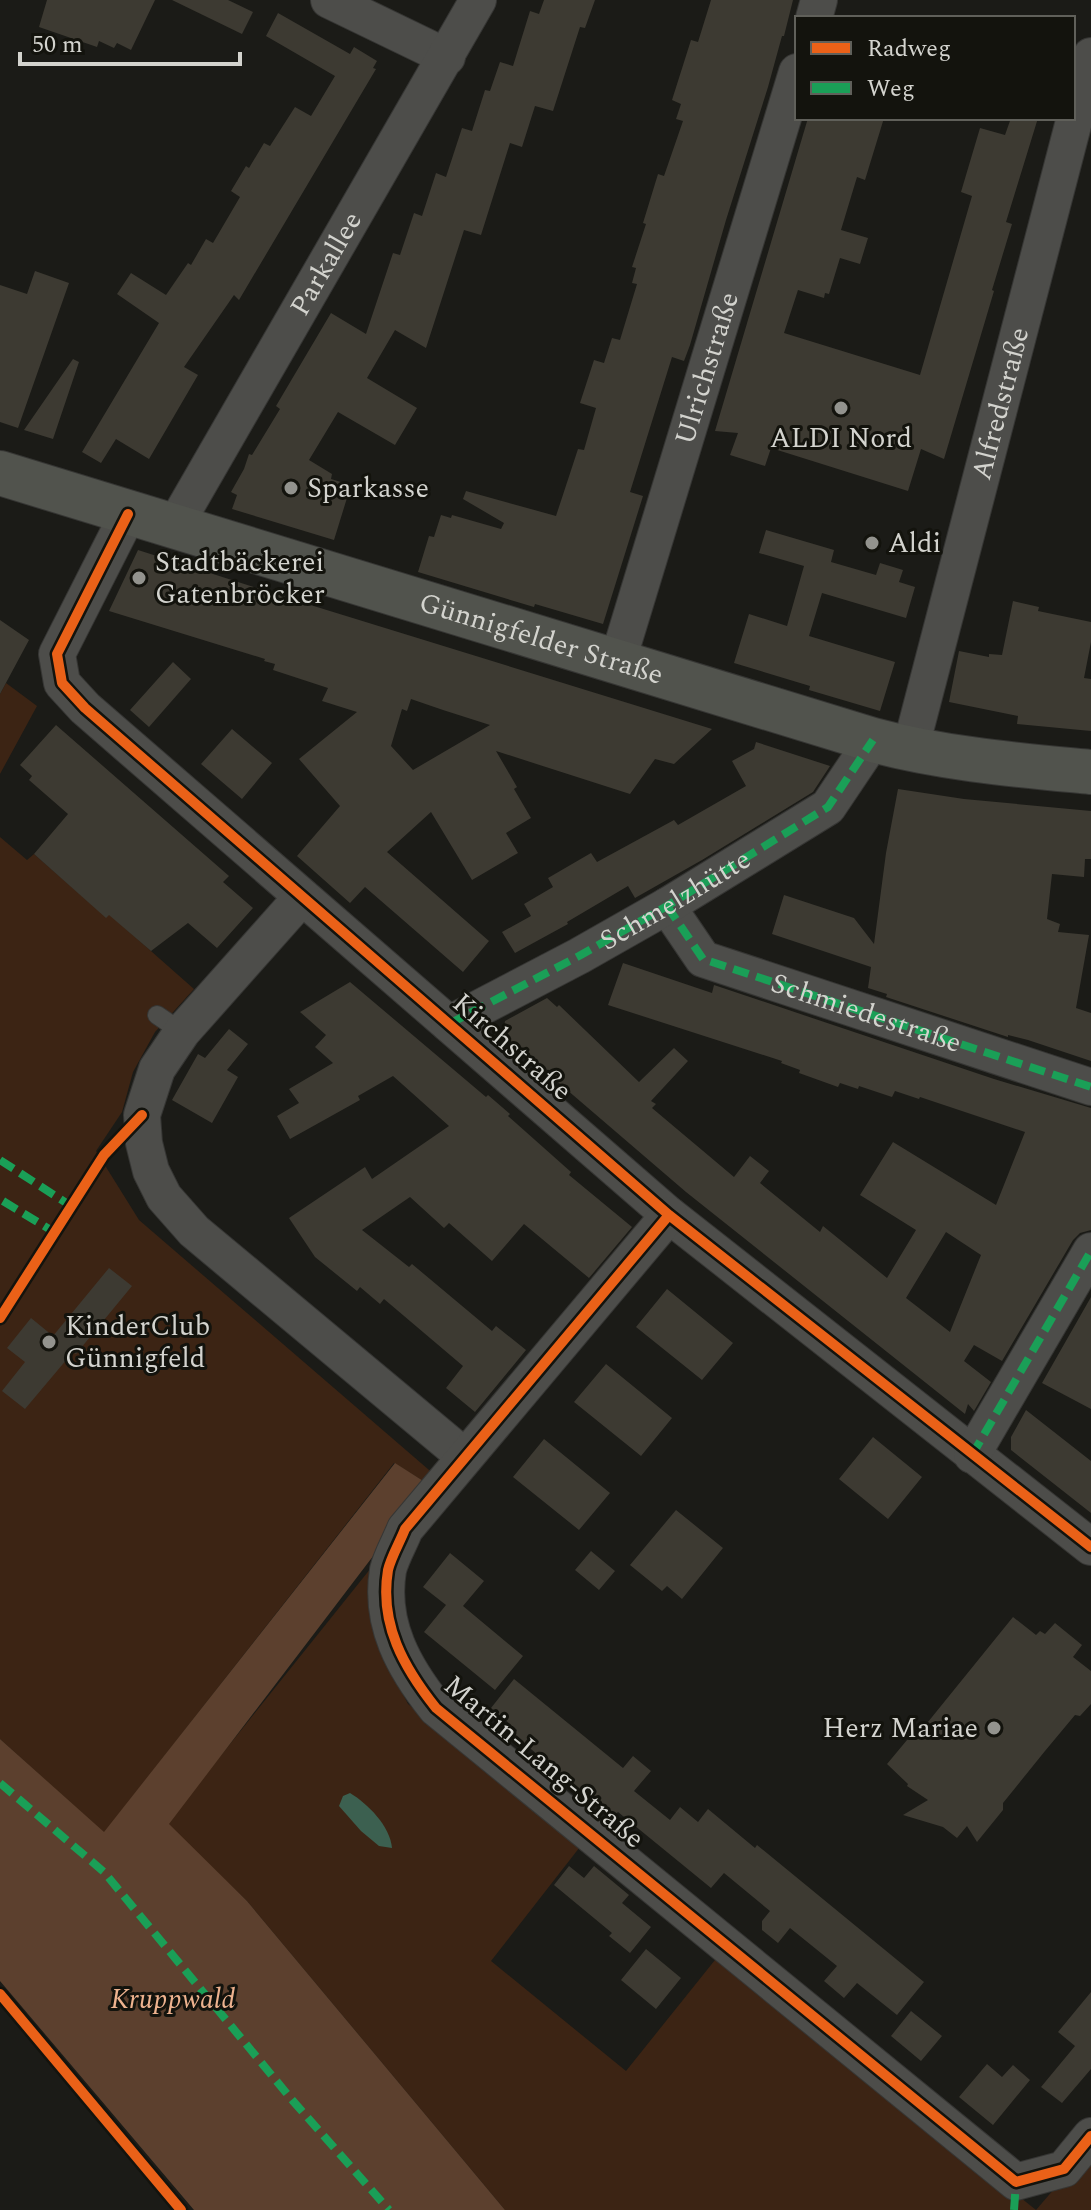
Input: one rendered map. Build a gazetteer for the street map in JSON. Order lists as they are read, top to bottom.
{
  "streets": {
    "street": [
      "Parkallee",
      "Ulrichstraße",
      "Alfredstraße",
      "Günnigfelder Straße",
      "Schmelzhütte",
      "Schmiedestraße",
      "Kirchstraße",
      "Martin-Lang-Straße"
    ]
  },
  "crossings": [
    ["Parkallee", "Günnigfelder Straße"],
    ["Ulrichstraße", "Günnigfelder Straße"],
    ["Alfredstraße", "Günnigfelder Straße"],
    ["Alfredstraße", "Schmelzhütte"],
    ["Günnigfelder Straße", "Schmelzhütte"],
    ["Günnigfelder Straße", "Kirchstraße"],
    ["Schmelzhütte", "Schmiedestraße"],
    ["Schmelzhütte", "Kirchstraße"],
    ["Kirchstraße", "Martin-Lang-Straße"]
  ],
  "parks": ["Kruppwald"],
  "places": [
    "ALDI Nord",
    "Sparkasse",
    "Aldi",
    "Stadtbäckerei Gatenbröcker",
    "KinderClub Günnigfeld",
    "Herz Mariae"
  ],
  "legend": ["Radweg", "Weg"],
  "scale_bar": "50 m"
}
